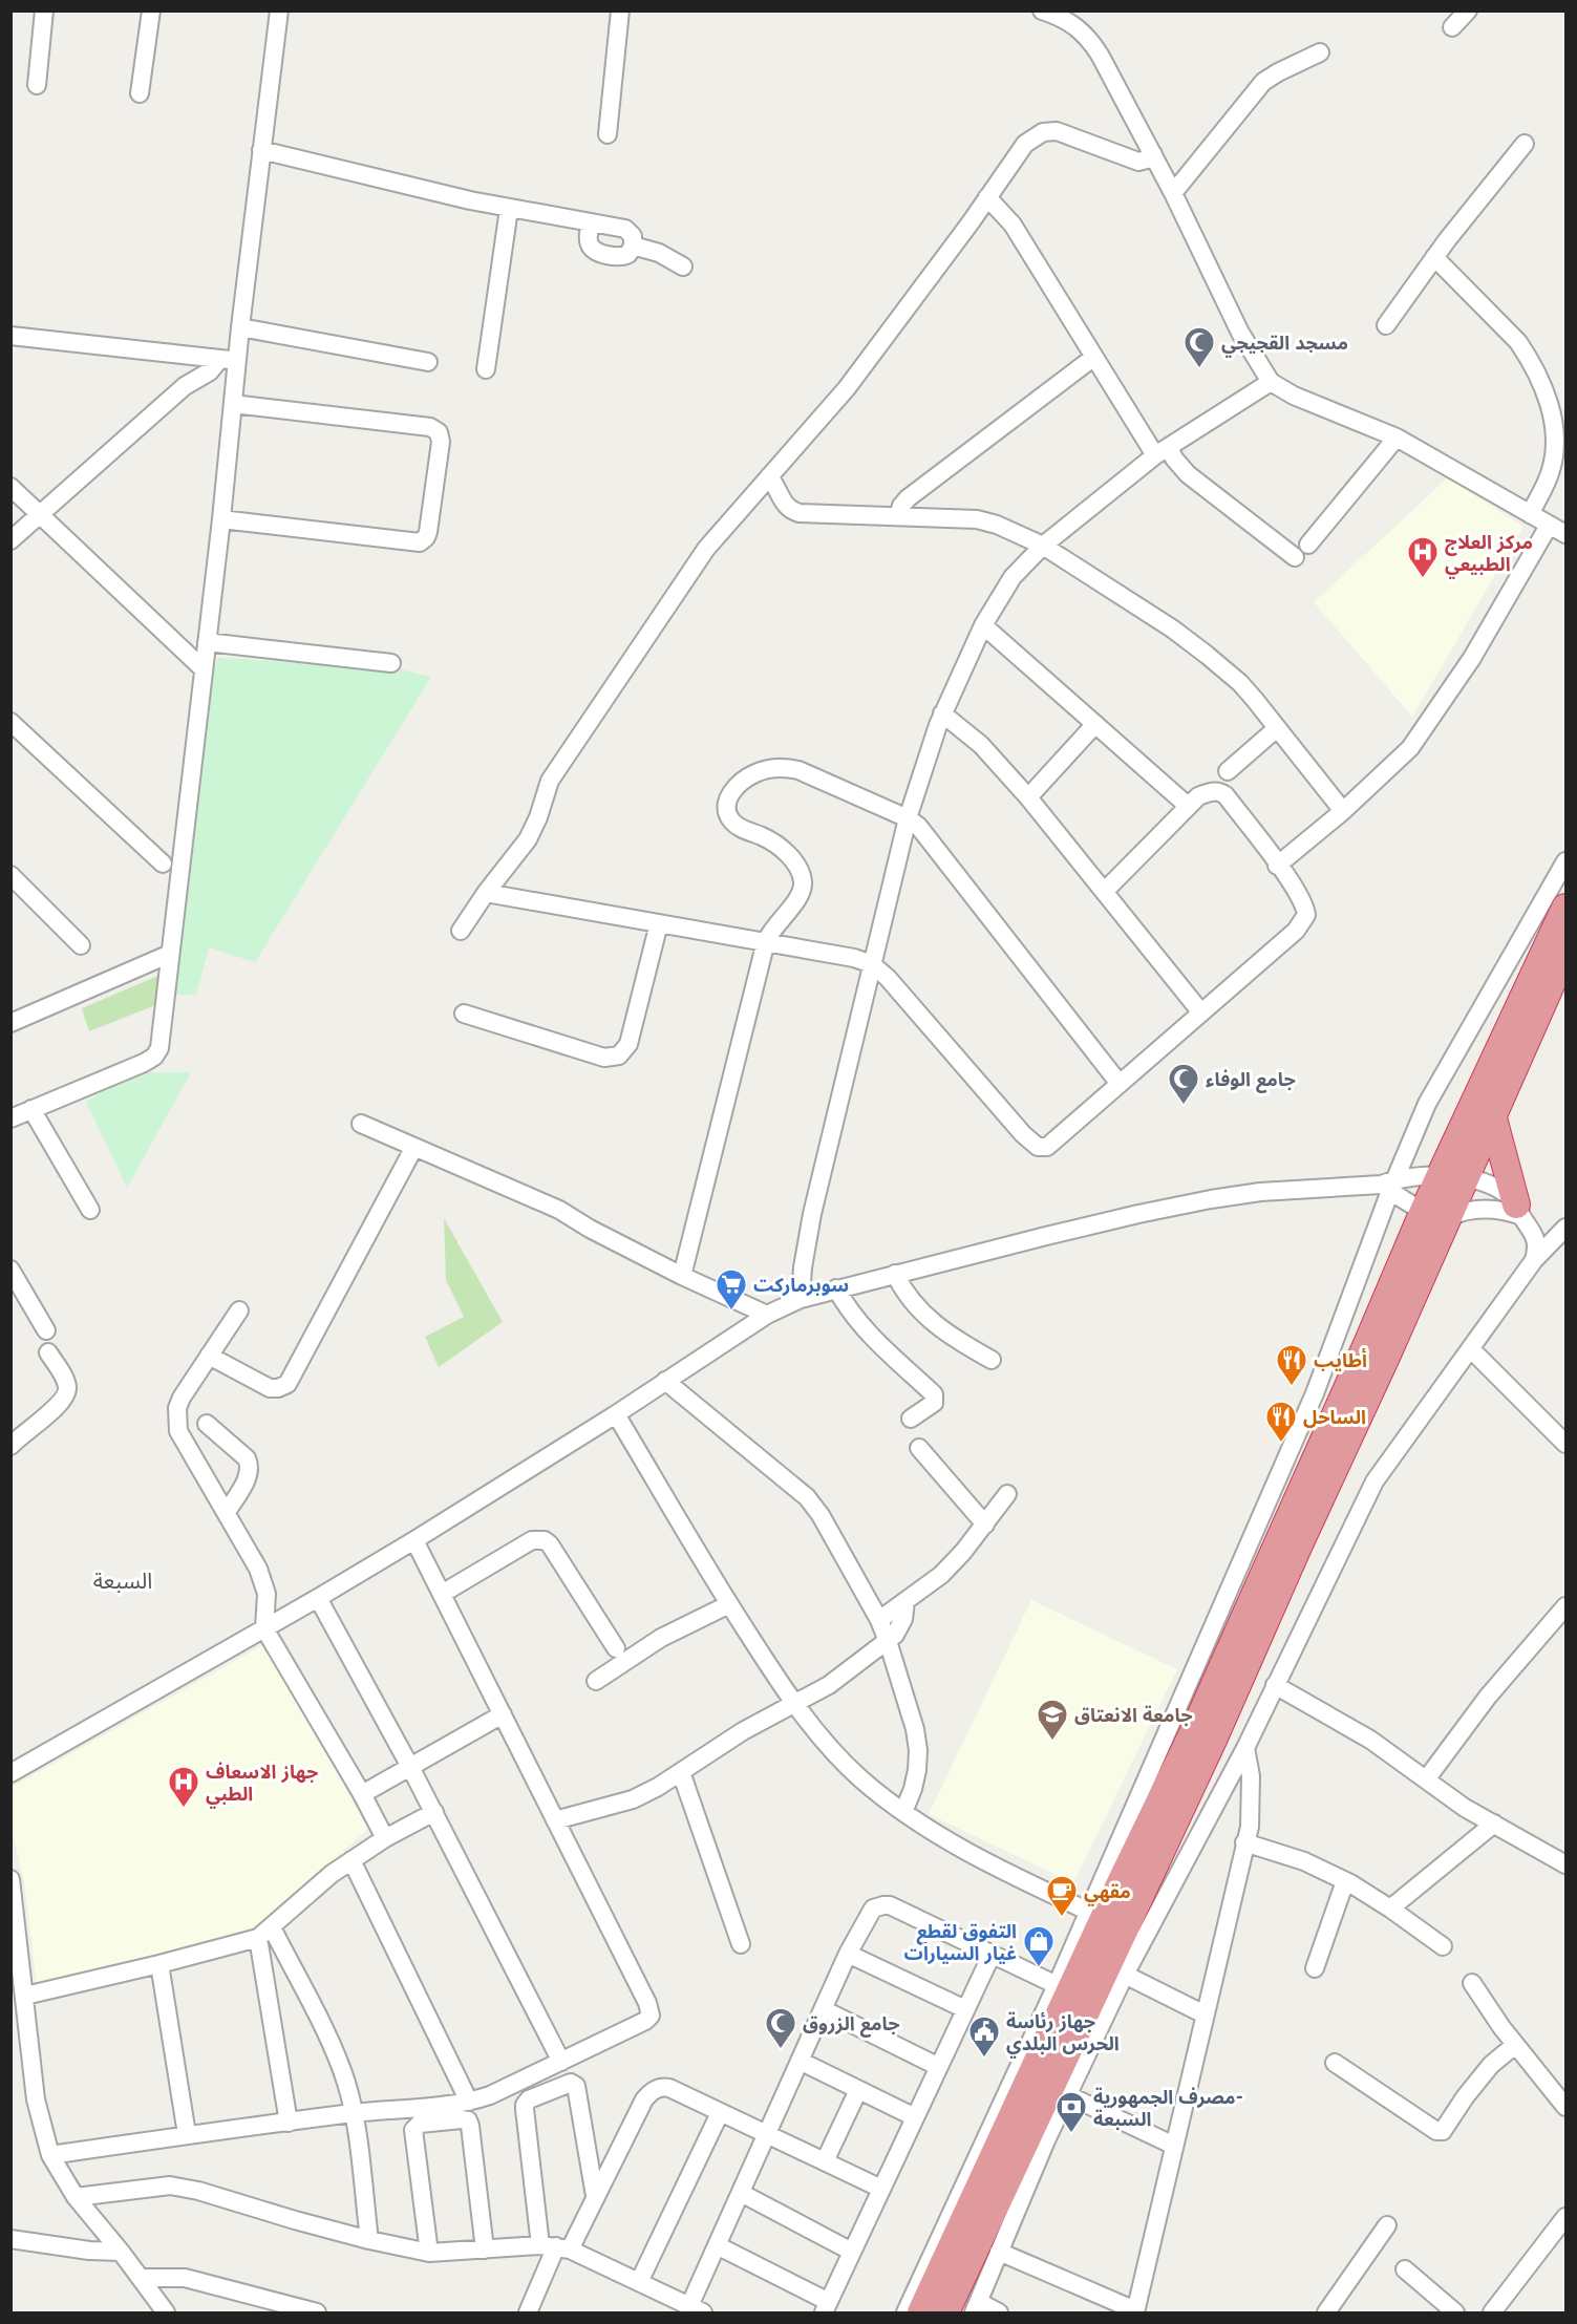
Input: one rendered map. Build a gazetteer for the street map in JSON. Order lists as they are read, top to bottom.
{
  "districts": ["السبعة"],
  "places": {
    "mosque": ["مسجد القجيجي", "جامع الوفاء", "جامع الزروق"],
    "hospital": ["مركز العلاج الطبيعي", "جهاز الاسعاف الطبي"],
    "supermarket": ["سوبرماركت"],
    "restaurant": ["أطايب", "الساحل"],
    "school or university": ["جامعة الانعتاق"],
    "cafe": ["مقهي"],
    "shop": ["التفوق لقطع غيار السيارات"],
    "public building": ["جهاز رئاسة الحرس البلدي"],
    "bank": ["مصرف الجمهورية- السبعة"]
  }
}
